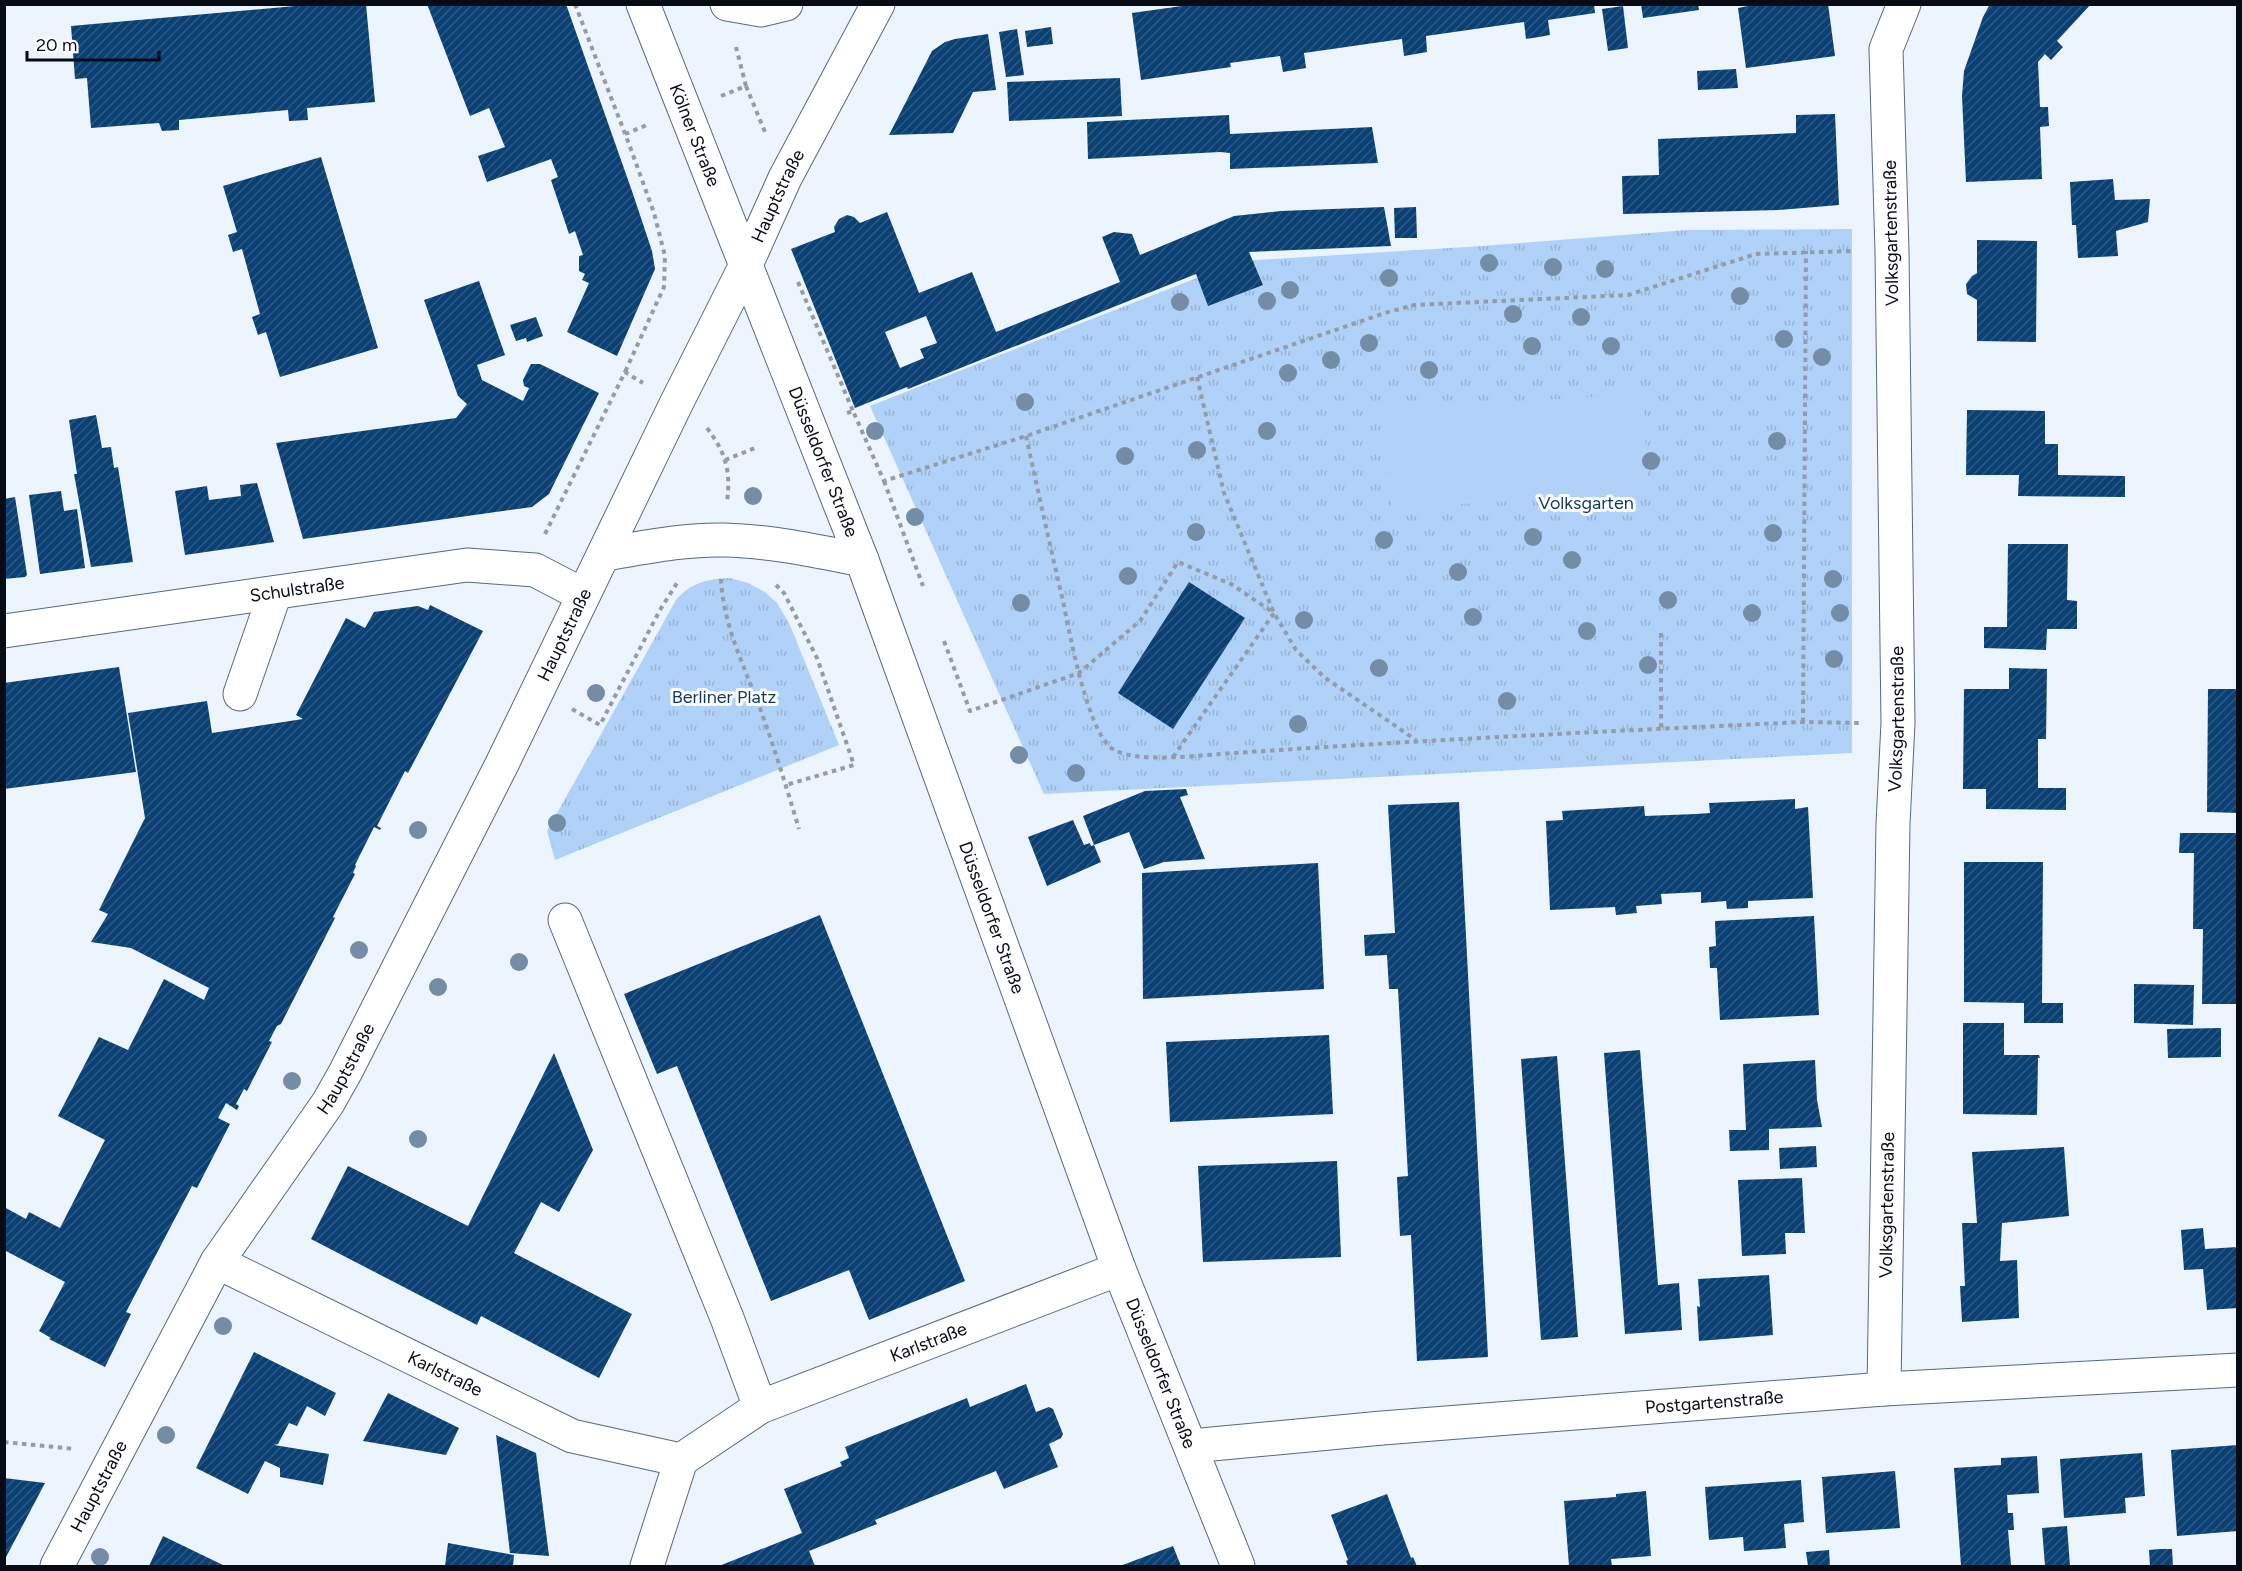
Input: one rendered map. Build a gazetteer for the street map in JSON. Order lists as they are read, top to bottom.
{
  "streets": {
    "street": [
      "Kölner Straße",
      "Hauptstraße",
      "Volksgartenstraße",
      "Düsseldorfer Straße",
      "Schulstraße",
      "Karlstraße",
      "Postgartenstraße"
    ]
  },
  "crossings": [
    ["Kölner Straße", "Hauptstraße"],
    ["Kölner Straße", "Düsseldorfer Straße"],
    ["Hauptstraße", "Düsseldorfer Straße"],
    ["Hauptstraße", "Schulstraße"],
    ["Hauptstraße", "Karlstraße"],
    ["Volksgartenstraße", "Postgartenstraße"],
    ["Düsseldorfer Straße", "Karlstraße"],
    ["Düsseldorfer Straße", "Postgartenstraße"]
  ],
  "parks": ["Volksgarten", "Berliner Platz"],
  "scale_bar": "20 m"
}
